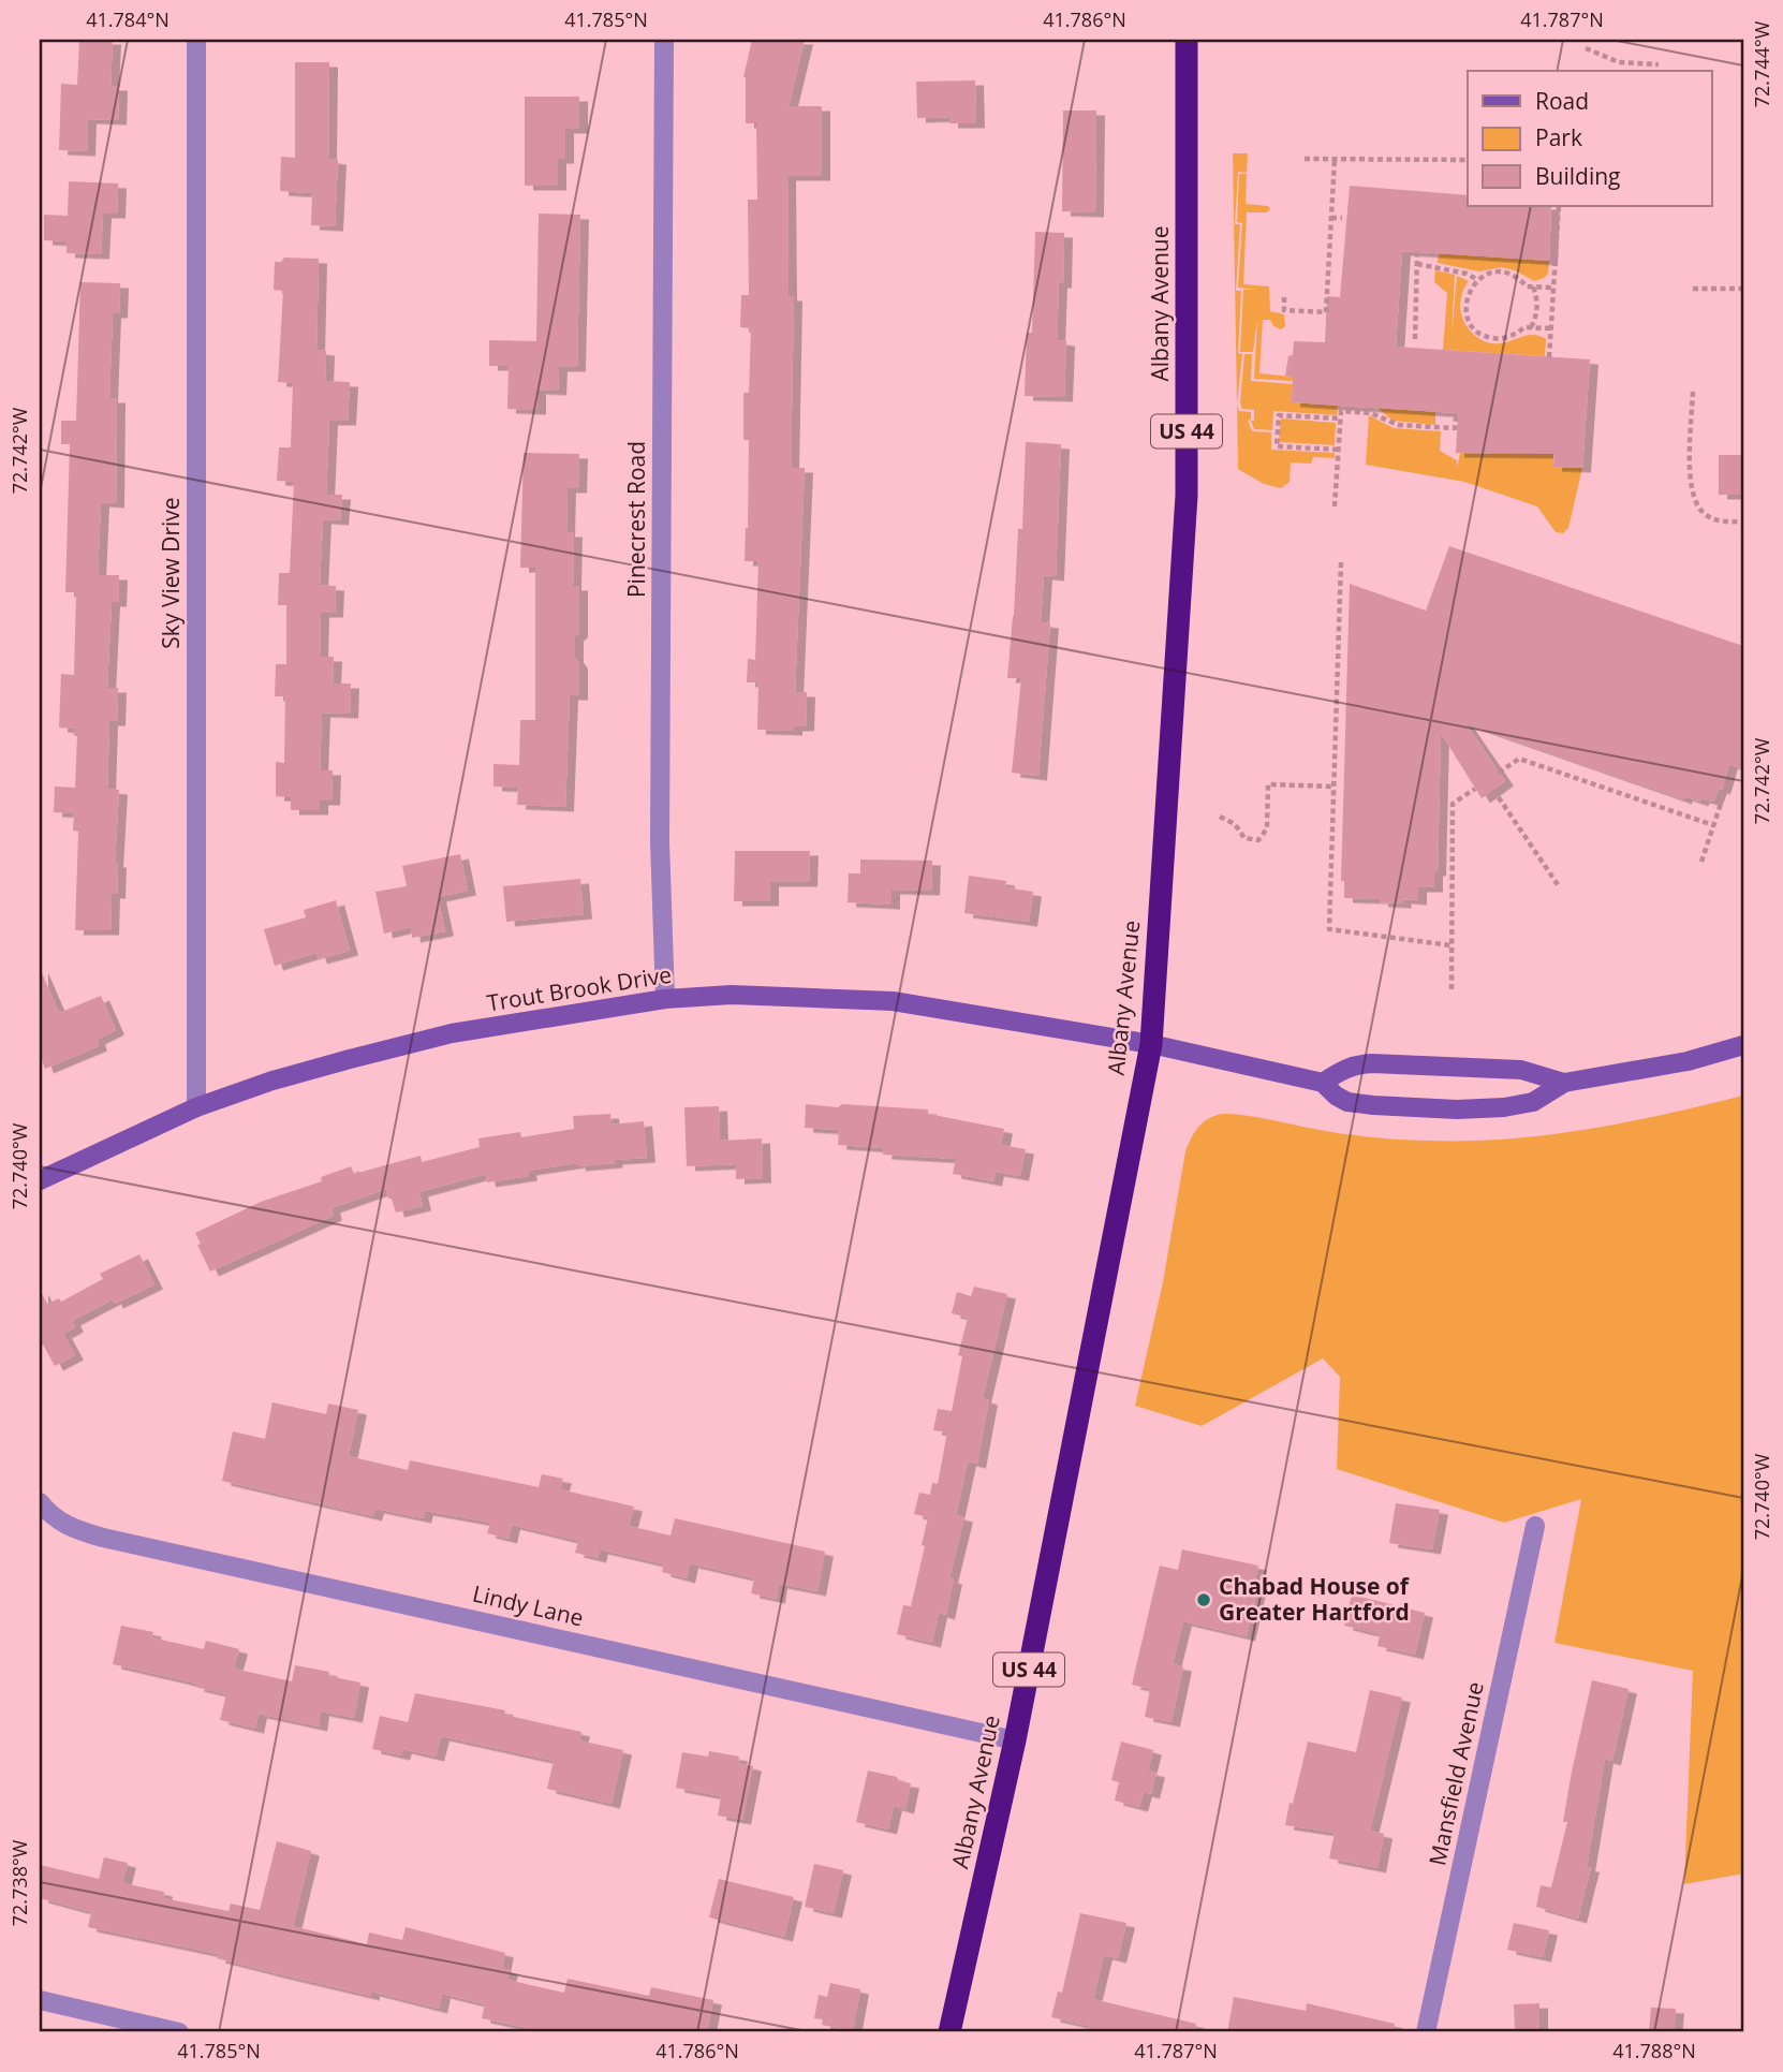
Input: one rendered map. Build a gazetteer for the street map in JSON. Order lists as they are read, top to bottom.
{
  "streets": {
    "highway": ["Albany Avenue", "US 44"],
    "main road": ["Trout Brook Drive"],
    "street": [
      "Pinecrest Road",
      "Sky View Drive",
      "Lindy Lane",
      "Mansfield Avenue"
    ]
  },
  "crossings": [
    ["Albany Avenue", "Trout Brook Drive"],
    ["Albany Avenue", "Lindy Lane"],
    ["Pinecrest Road", "Trout Brook Drive"],
    ["Sky View Drive", "Trout Brook Drive"]
  ],
  "places": ["Chabad House of Greater Hartford"],
  "legend": ["Road", "Park", "Building"],
  "coordinates": [
    "41.784°N",
    "41.785°N",
    "41.786°N",
    "41.787°N",
    "72.744°W",
    "72.742°W",
    "72.740°W",
    "72.738°W",
    "41.788°N"
  ]
}
